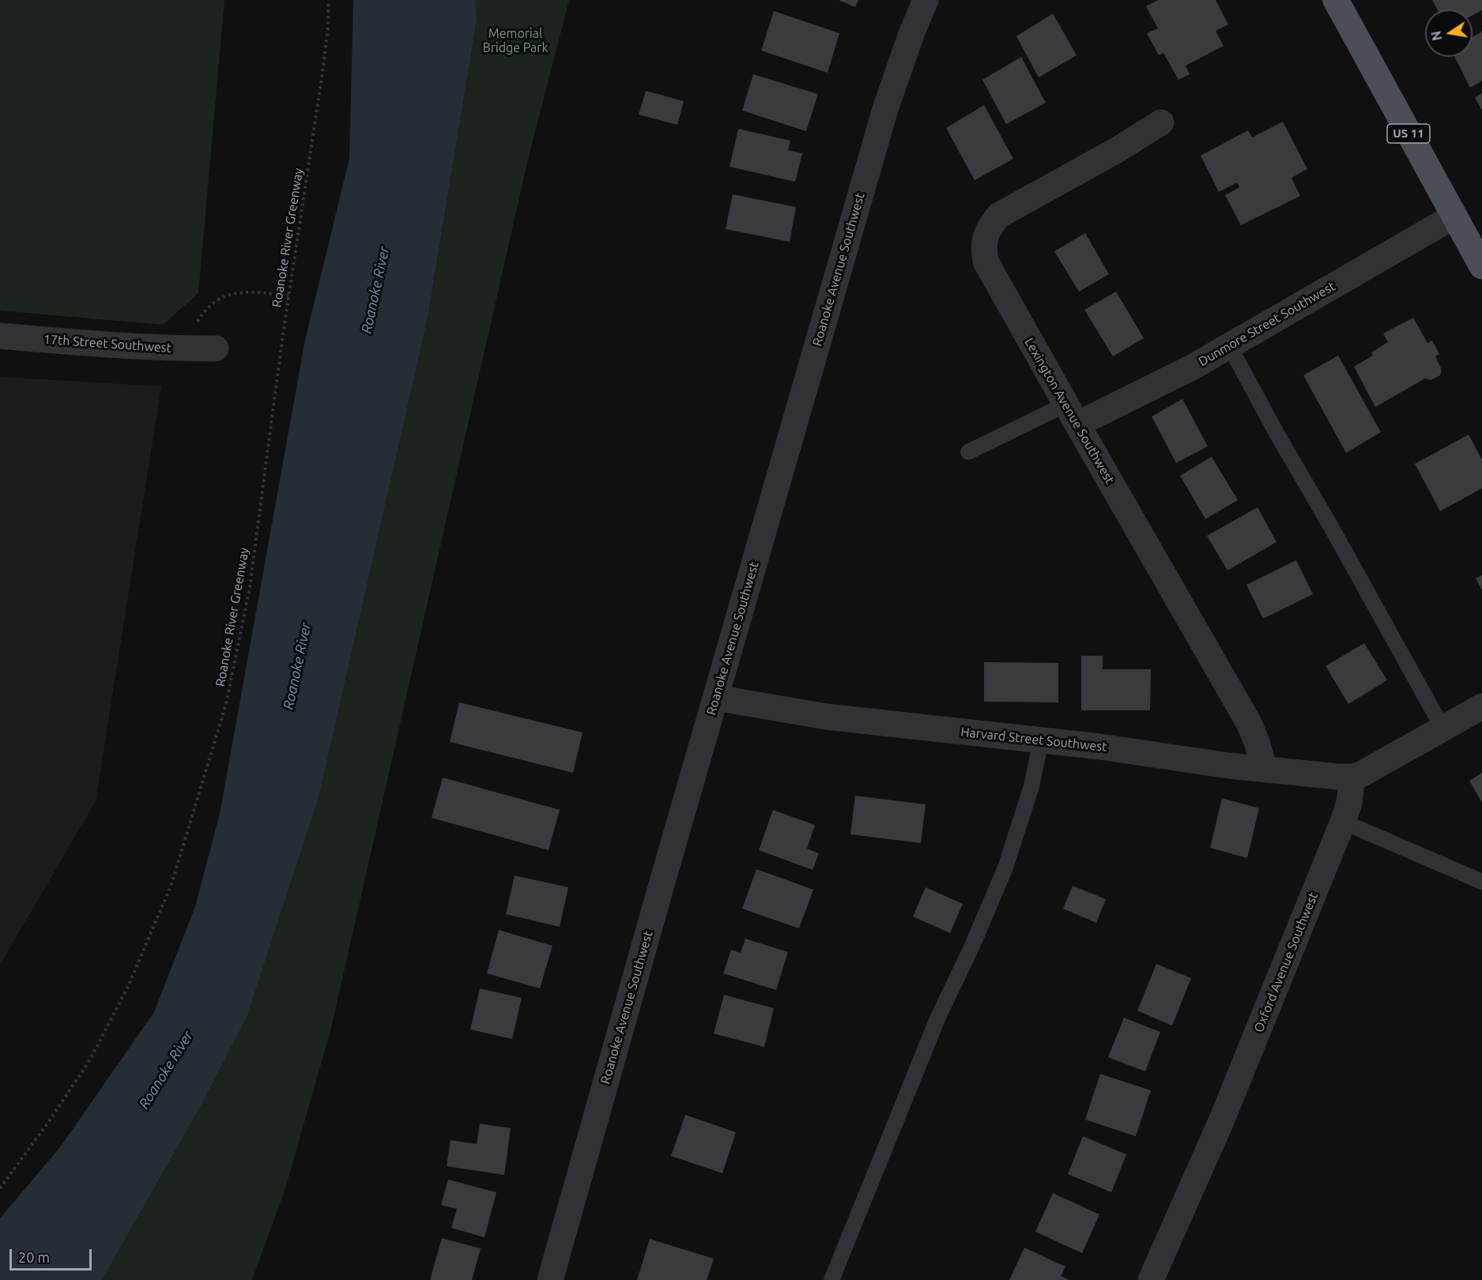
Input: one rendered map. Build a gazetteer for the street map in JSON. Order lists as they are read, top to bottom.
{
  "streets": {
    "main road": ["US 11"],
    "street": [
      "Roanoke Avenue Southwest",
      "Dunmore Street Southwest",
      "17th Street Southwest",
      "Lexington Avenue Southwest",
      "Harvard Street Southwest",
      "Oxford Avenue Southwest"
    ],
    "path": ["Roanoke River Greenway"]
  },
  "crossings": [
    ["US 11", "Dunmore Street Southwest"],
    ["Roanoke Avenue Southwest", "Harvard Street Southwest"],
    ["Dunmore Street Southwest", "Lexington Avenue Southwest"],
    ["Lexington Avenue Southwest", "Harvard Street Southwest"],
    ["Harvard Street Southwest", "Oxford Avenue Southwest"]
  ],
  "water": ["Roanoke River"],
  "parks": ["Memorial Bridge Park"],
  "scale_bar": "20 m",
  "north": "left"
}
